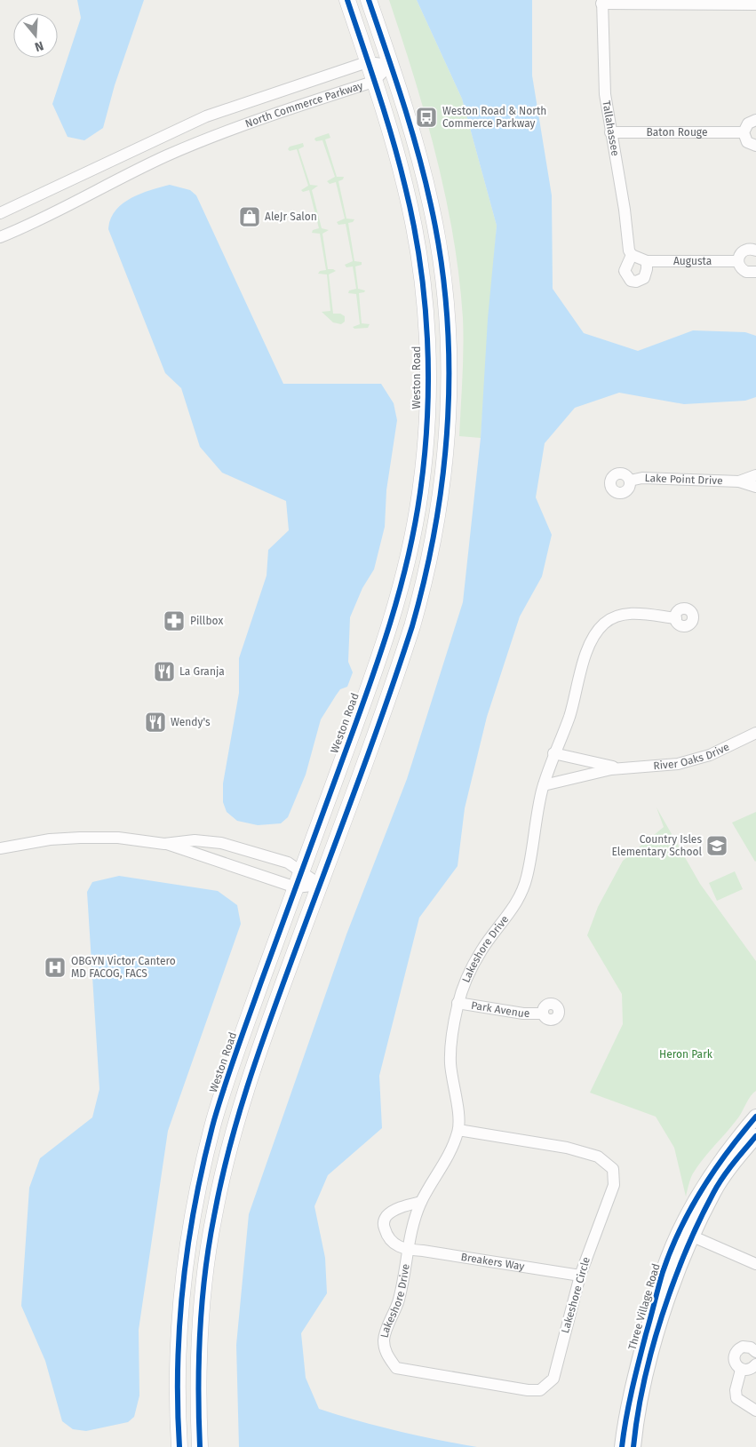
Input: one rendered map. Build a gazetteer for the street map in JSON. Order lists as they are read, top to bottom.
{
  "streets": {
    "main road": ["Weston Road"],
    "street": [
      "North Commerce Parkway",
      "Tallahassee",
      "Baton Rouge",
      "Augusta",
      "Lake Point Drive",
      "River Oaks Drive",
      "Lakeshore Drive",
      "Park Avenue",
      "Breakers Way",
      "Lakeshore Circle",
      "Three Village Road"
    ]
  },
  "crossings": [
    ["North Commerce Parkway", "Weston Road"],
    ["Tallahassee", "Baton Rouge"],
    ["Tallahassee", "Augusta"],
    ["River Oaks Drive", "Lakeshore Drive"],
    ["Lakeshore Drive", "Park Avenue"],
    ["Lakeshore Drive", "Breakers Way"],
    ["Lakeshore Drive", "Lakeshore Circle"],
    ["Breakers Way", "Lakeshore Circle"]
  ],
  "parks": ["Heron Park"],
  "places": {
    "bus stop": ["Weston Road & North Commerce Parkway"],
    "shop": ["AleJr Salon"],
    "pharmacy": ["Pillbox"],
    "restaurant": ["La Granja", "Wendy's"],
    "school or university": ["Country Isles Elementary School"],
    "hospital": ["OBGYN Victor Cantero MD FACOG, FACS"]
  },
  "north": "bottom"
}
